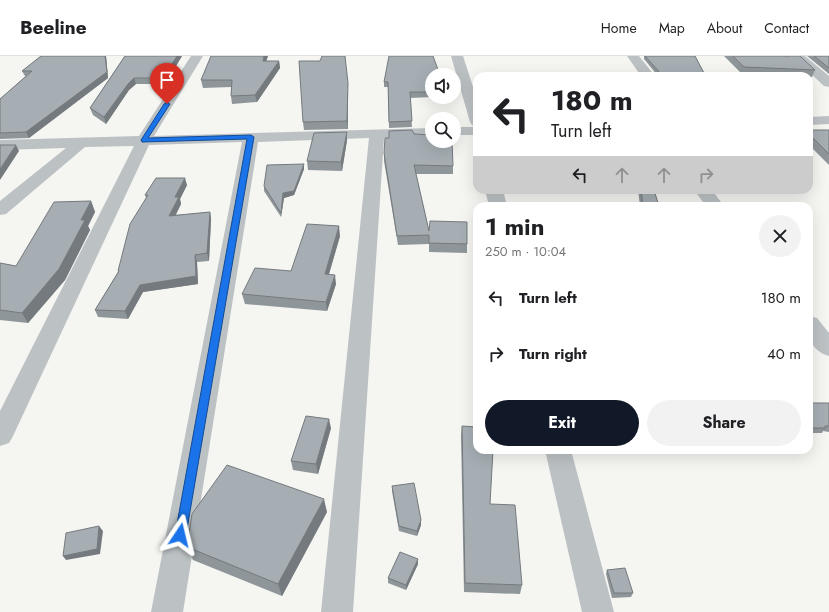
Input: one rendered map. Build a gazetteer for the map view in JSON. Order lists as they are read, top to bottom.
{
  "page": {
    "header": "Beeline",
    "nav": [
      "Home",
      "Map",
      "About",
      "Contact"
    ],
    "turn": ["180 m", "Turn left"],
    "heading": ["1 min", "250 m · 10:04"],
    "list": [
      {
        "name": "Turn left",
        "value": "180 m"
      },
      {
        "name": "Turn right",
        "value": "40 m"
      }
    ],
    "buttons": ["Exit", "Share"]
  }
}
